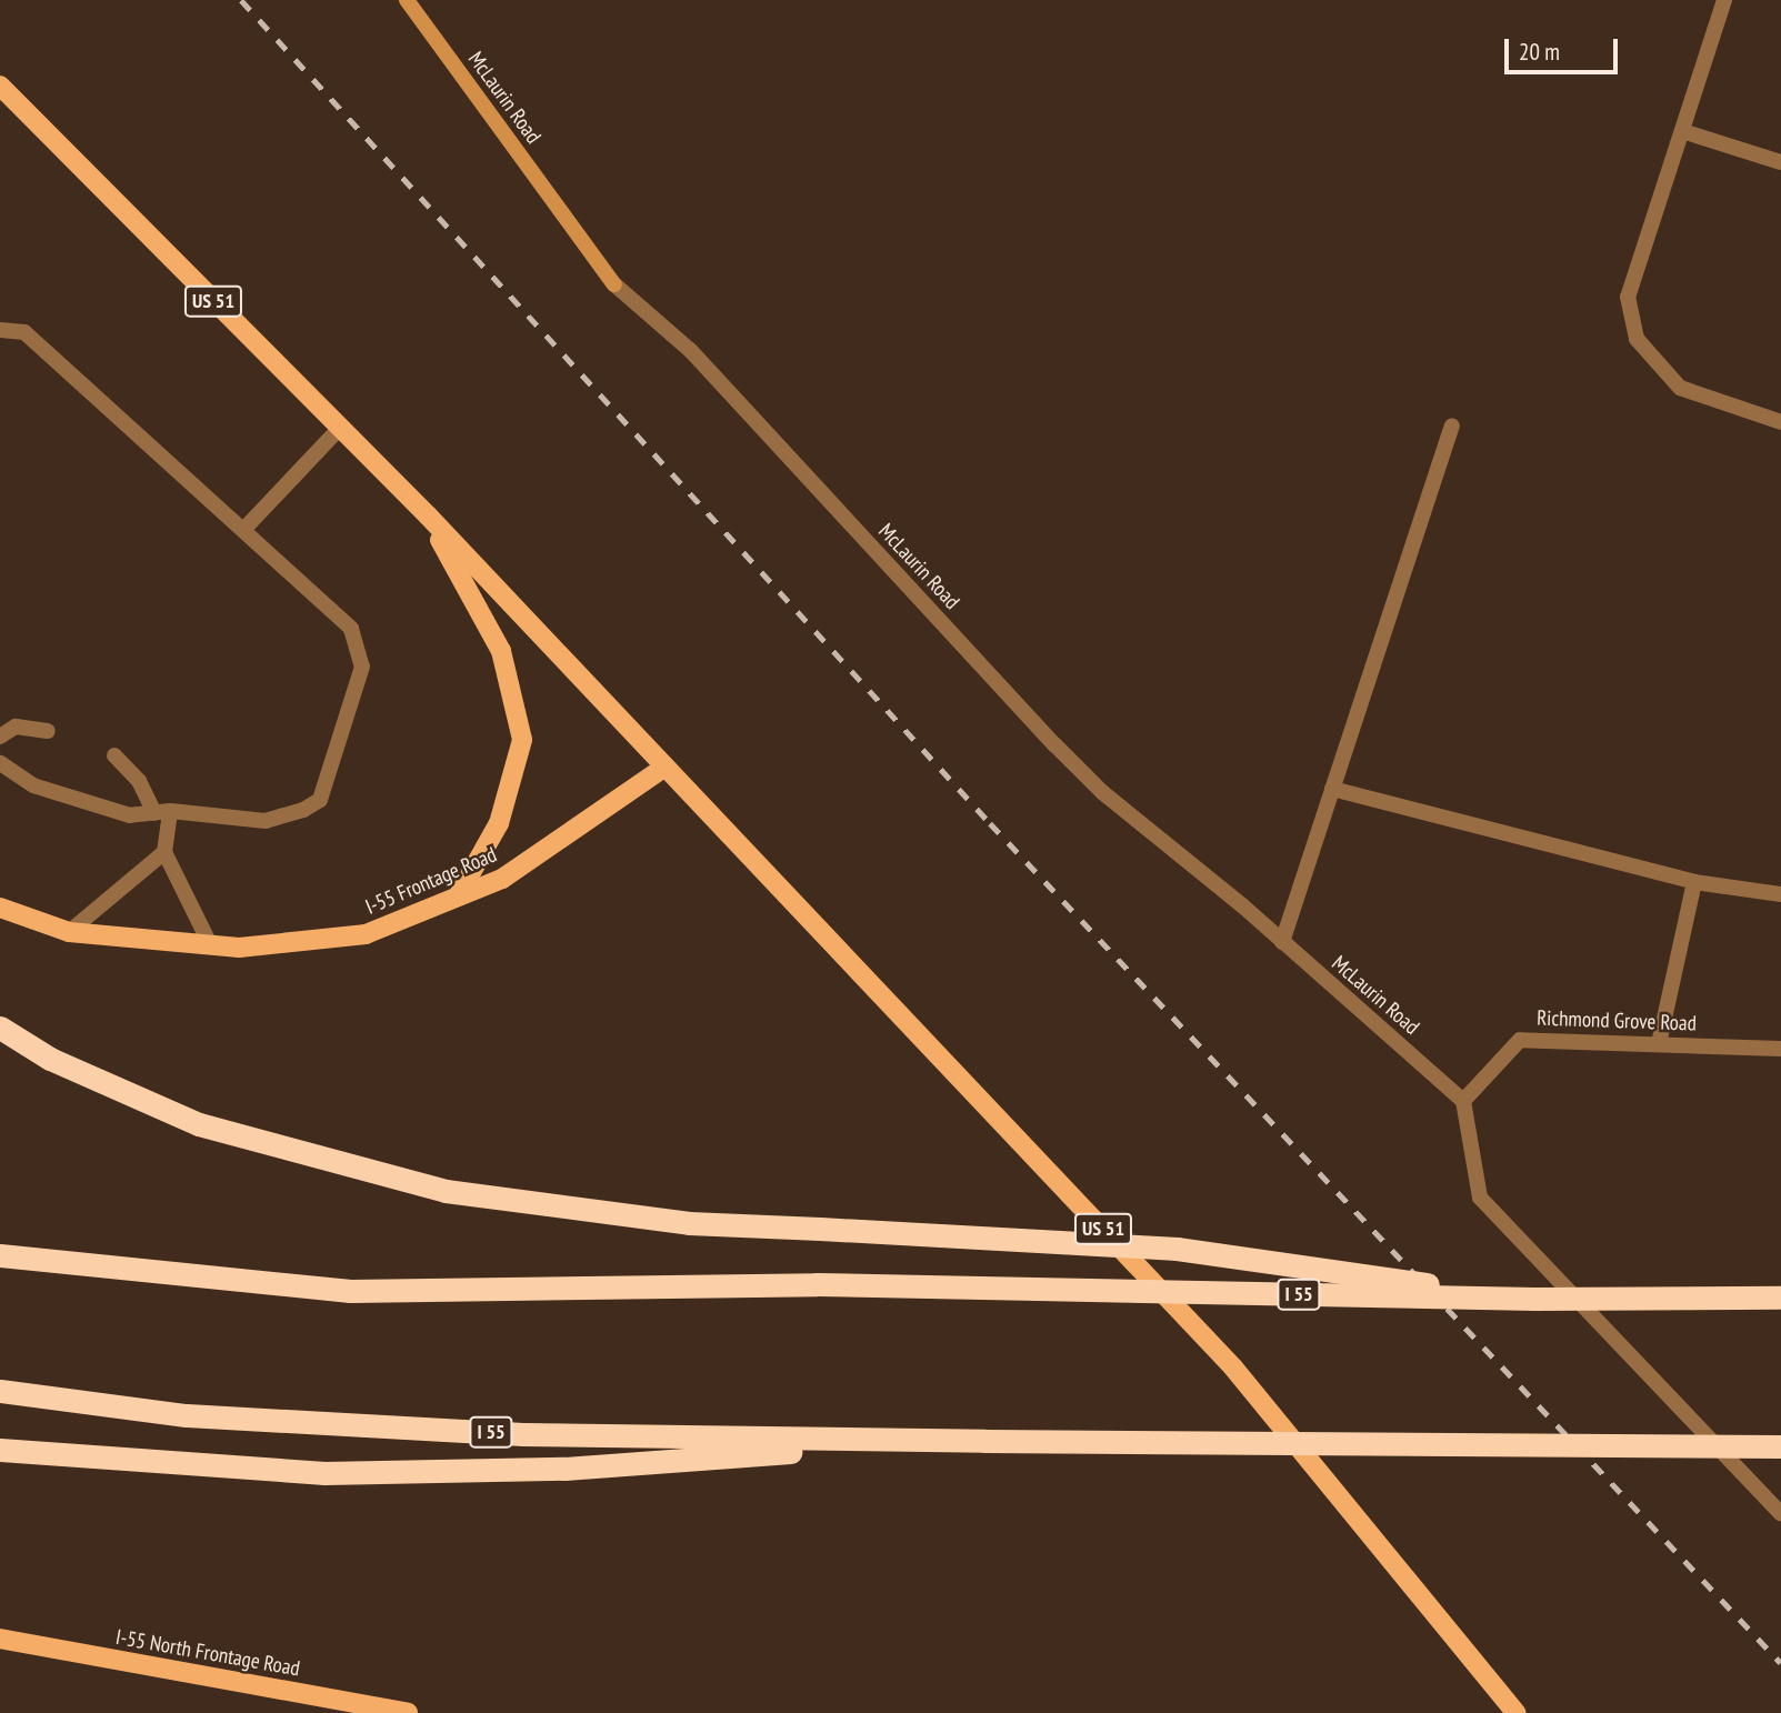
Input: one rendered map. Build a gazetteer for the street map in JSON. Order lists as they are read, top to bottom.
{
  "streets": {
    "highway": ["I 55"],
    "main road": ["US 51", "I-55 Frontage Road", "I-55 North Frontage Road"],
    "street": ["McLaurin Road", "Richmond Grove Road"]
  },
  "crossings": [
    ["McLaurin Road", "Richmond Grove Road"],
    ["US 51", "I-55 Frontage Road"]
  ],
  "scale_bar": "20 m"
}
